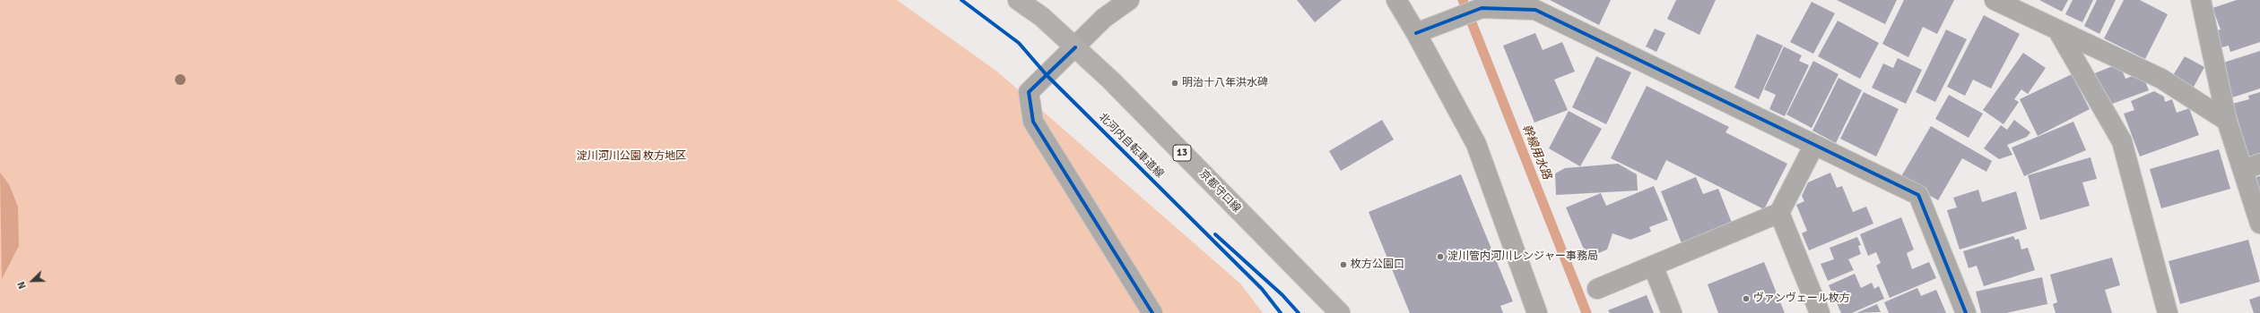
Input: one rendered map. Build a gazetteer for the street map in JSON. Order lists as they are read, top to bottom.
{
  "streets": {
    "main road": ["13", "京都守口線"],
    "cycle path": ["北河内自転車道線"]
  },
  "water": ["幹線用水路"],
  "parks": ["淀川河川公園 枚方地区"],
  "places": [
    "明治十八年洪水碑",
    "淀川管内河川レンジャー事務局",
    "枚方公園口",
    "ヴァンヴェール枚方"
  ],
  "north": "bottom left"
}
